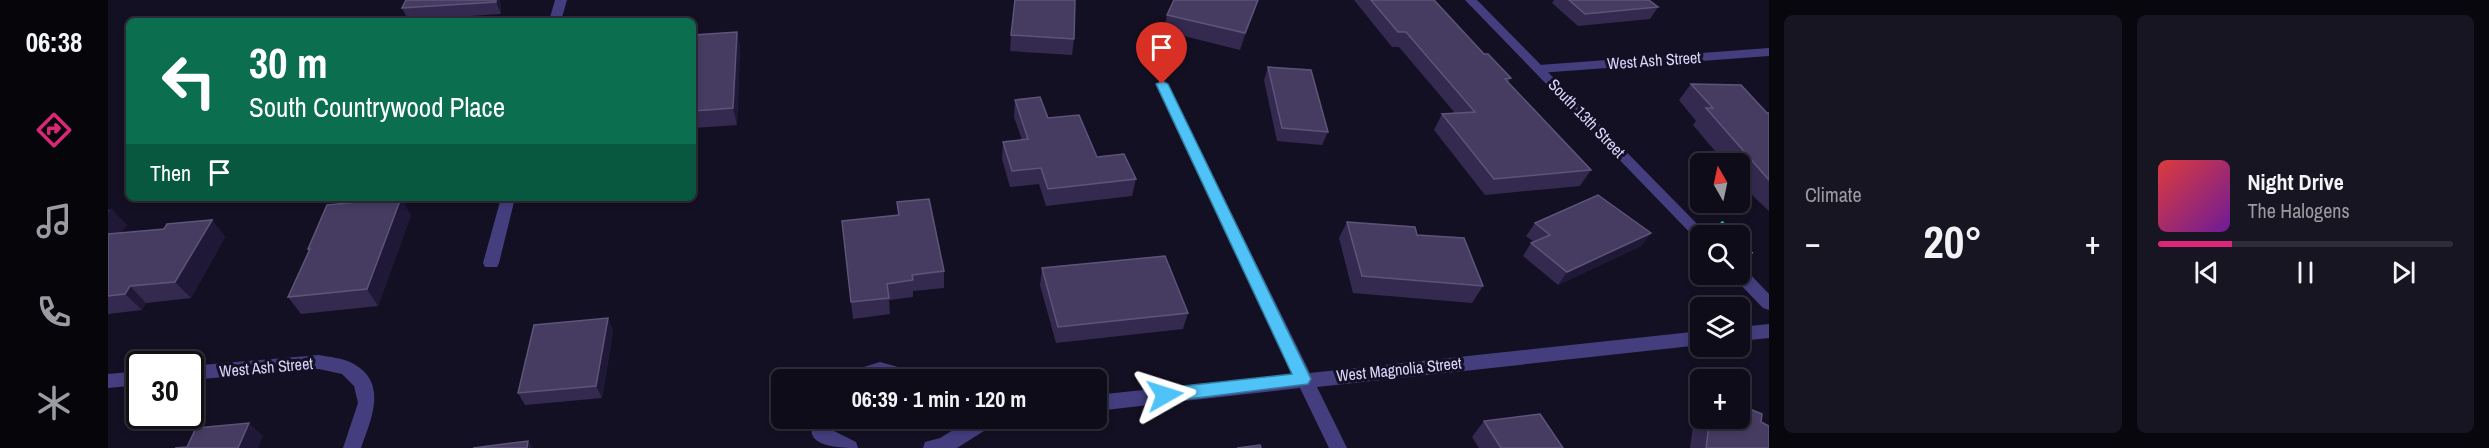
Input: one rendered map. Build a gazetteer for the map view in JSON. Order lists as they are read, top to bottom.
{
  "streets": {
    "street": ["West Ash Street", "South 13th Street", "West Magnolia Street"]
  },
  "crossings": [
    ["West Ash Street", "South 13th Street"]
  ],
  "north": "top",
  "page": {
    "tabs": "06:38",
    "tile": "Climate",
    "turn": ["30 m", "South Countrywood Place"],
    "then": "Then",
    "map_buttons": "+",
    "song": ["Night Drive", "The Halogens"],
    "heat": ["−", "20°", "+"],
    "limit": "30",
    "trip": "06:39 · 1 min · 120 m"
  }
}
